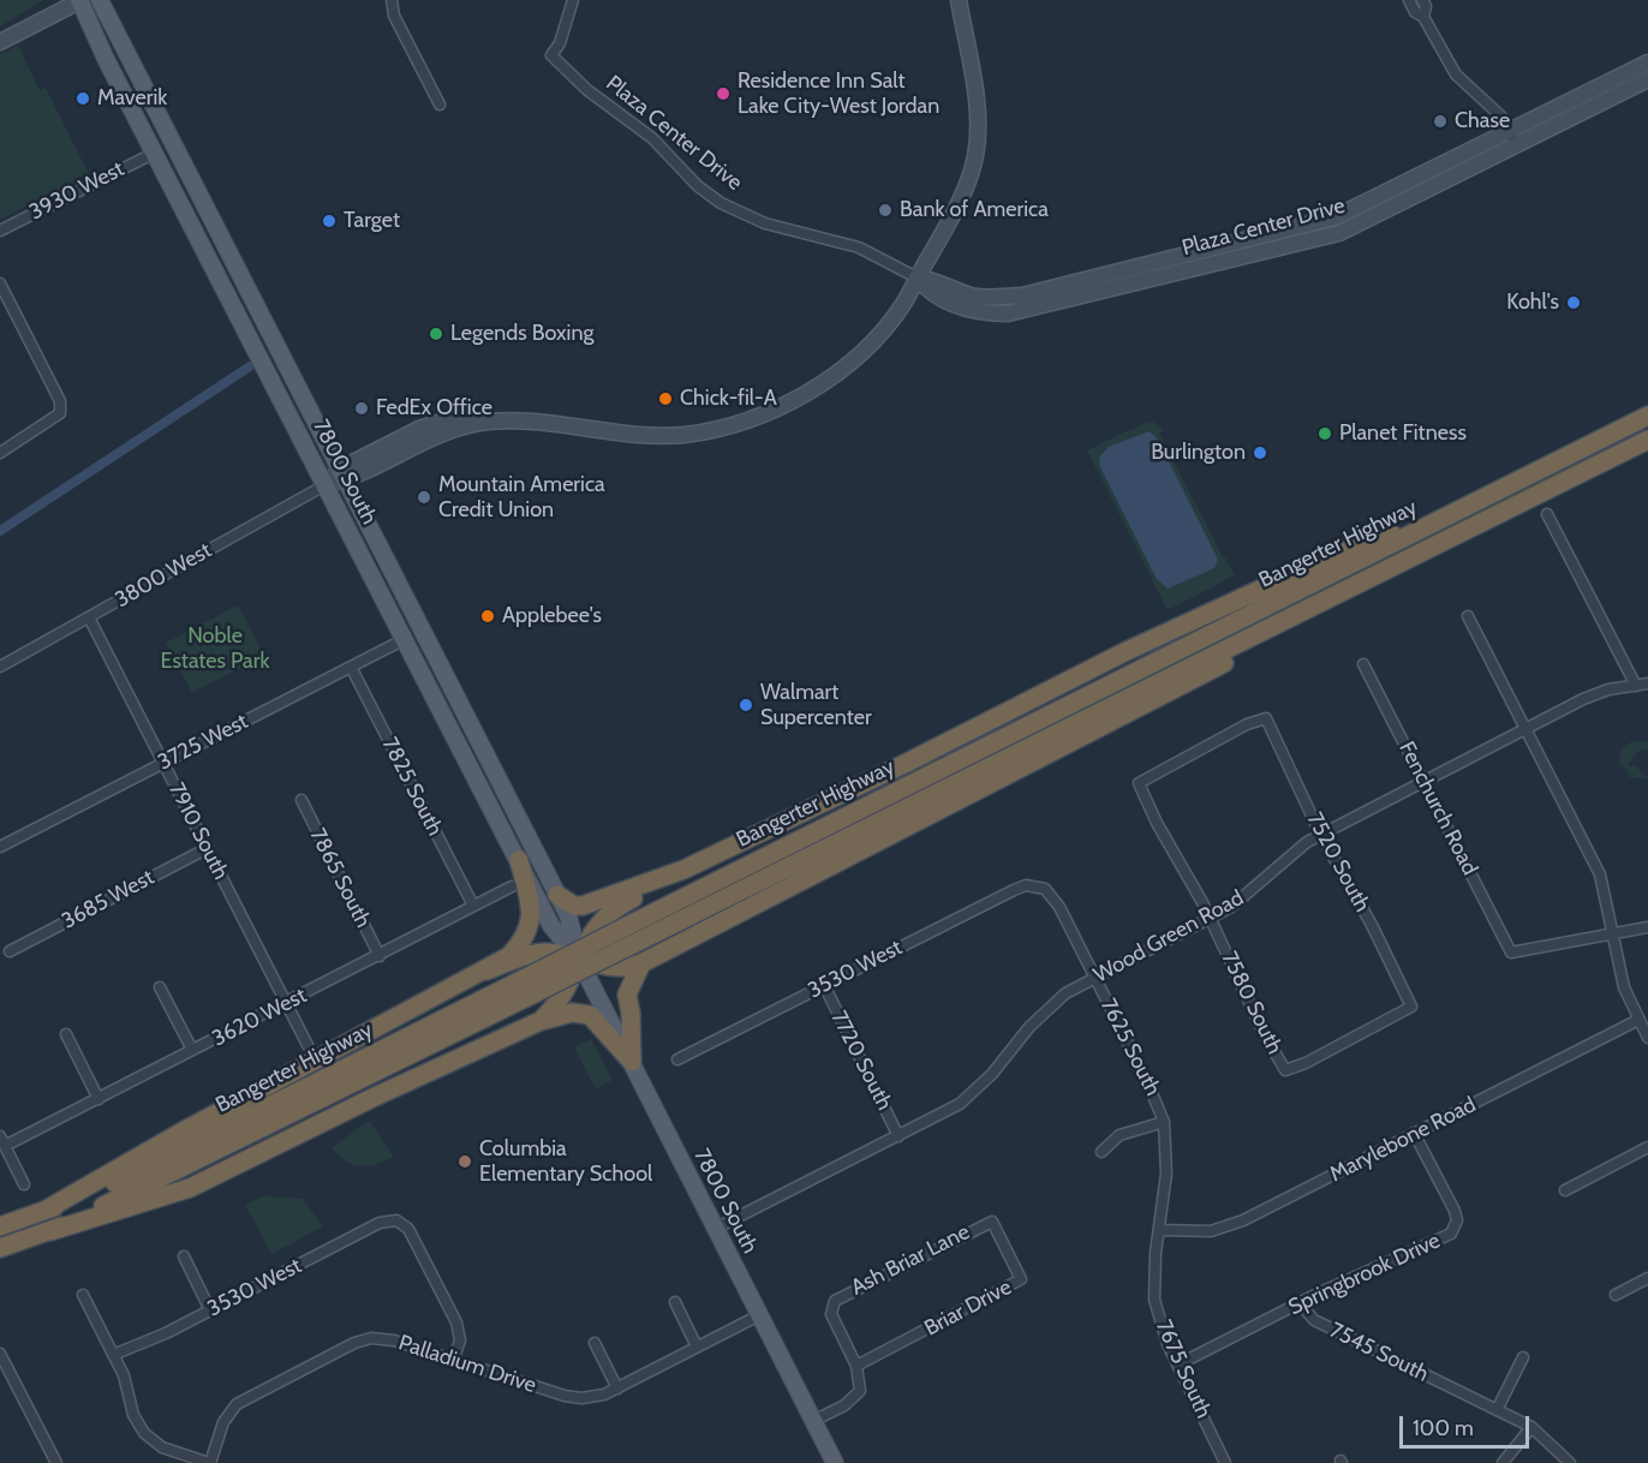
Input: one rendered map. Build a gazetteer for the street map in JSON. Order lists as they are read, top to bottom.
{
  "streets": {
    "highway": ["Bangerter Highway"],
    "main road": ["7800 South"],
    "street": [
      "Plaza Center Drive",
      "3930 West",
      "3800 West",
      "3725 West",
      "7825 South",
      "Fenchurch Road",
      "7910 South",
      "7520 South",
      "7865 South",
      "3685 West",
      "Wood Green Road",
      "3530 West",
      "7580 South",
      "3620 West",
      "7625 South",
      "7720 South",
      "Marylebone Road",
      "Ash Briar Lane",
      "Springbrook Drive",
      "Briar Drive",
      "7545 South",
      "Palladium Drive",
      "7675 South"
    ]
  },
  "crossings": [
    ["3930 West", "7800 South"],
    ["7800 South", "3800 West"],
    ["7800 South", "3725 West"],
    ["7800 South", "Wood Green Road"],
    ["7800 South", "Ash Briar Lane"],
    ["7800 South", "Palladium Drive"],
    ["3800 West", "7910 South"],
    ["3725 West", "7825 South"],
    ["3725 West", "7910 South"],
    ["7825 South", "3620 West"],
    ["Fenchurch Road", "Wood Green Road"],
    ["7910 South", "3685 West"],
    ["7910 South", "3620 West"],
    ["7520 South", "Wood Green Road"],
    ["7520 South", "7580 South"],
    ["7865 South", "3620 West"],
    ["Wood Green Road", "7580 South"],
    ["Wood Green Road", "7625 South"],
    ["Wood Green Road", "7720 South"],
    ["3530 West", "7625 South"],
    ["3530 West", "7720 South"],
    ["3530 West", "Palladium Drive"],
    ["7625 South", "Marylebone Road"],
    ["7625 South", "7675 South"],
    ["Marylebone Road", "Springbrook Drive"],
    ["Marylebone Road", "7675 South"],
    ["Ash Briar Lane", "Briar Drive"],
    ["Springbrook Drive", "7545 South"],
    ["Springbrook Drive", "7675 South"]
  ],
  "parks": ["Noble Estates Park"],
  "places": [
    "Residence Inn Salt Lake City-West Jordan",
    "Maverik",
    "Chase",
    "Bank of America",
    "Target",
    "Kohl's",
    "Legends Boxing",
    "Chick-fil-A",
    "FedEx Office",
    "Planet Fitness",
    "Burlington",
    "Mountain America Credit Union",
    "Applebee's",
    "Walmart Supercenter",
    "Columbia Elementary School"
  ],
  "scale_bar": "100 m"
}
